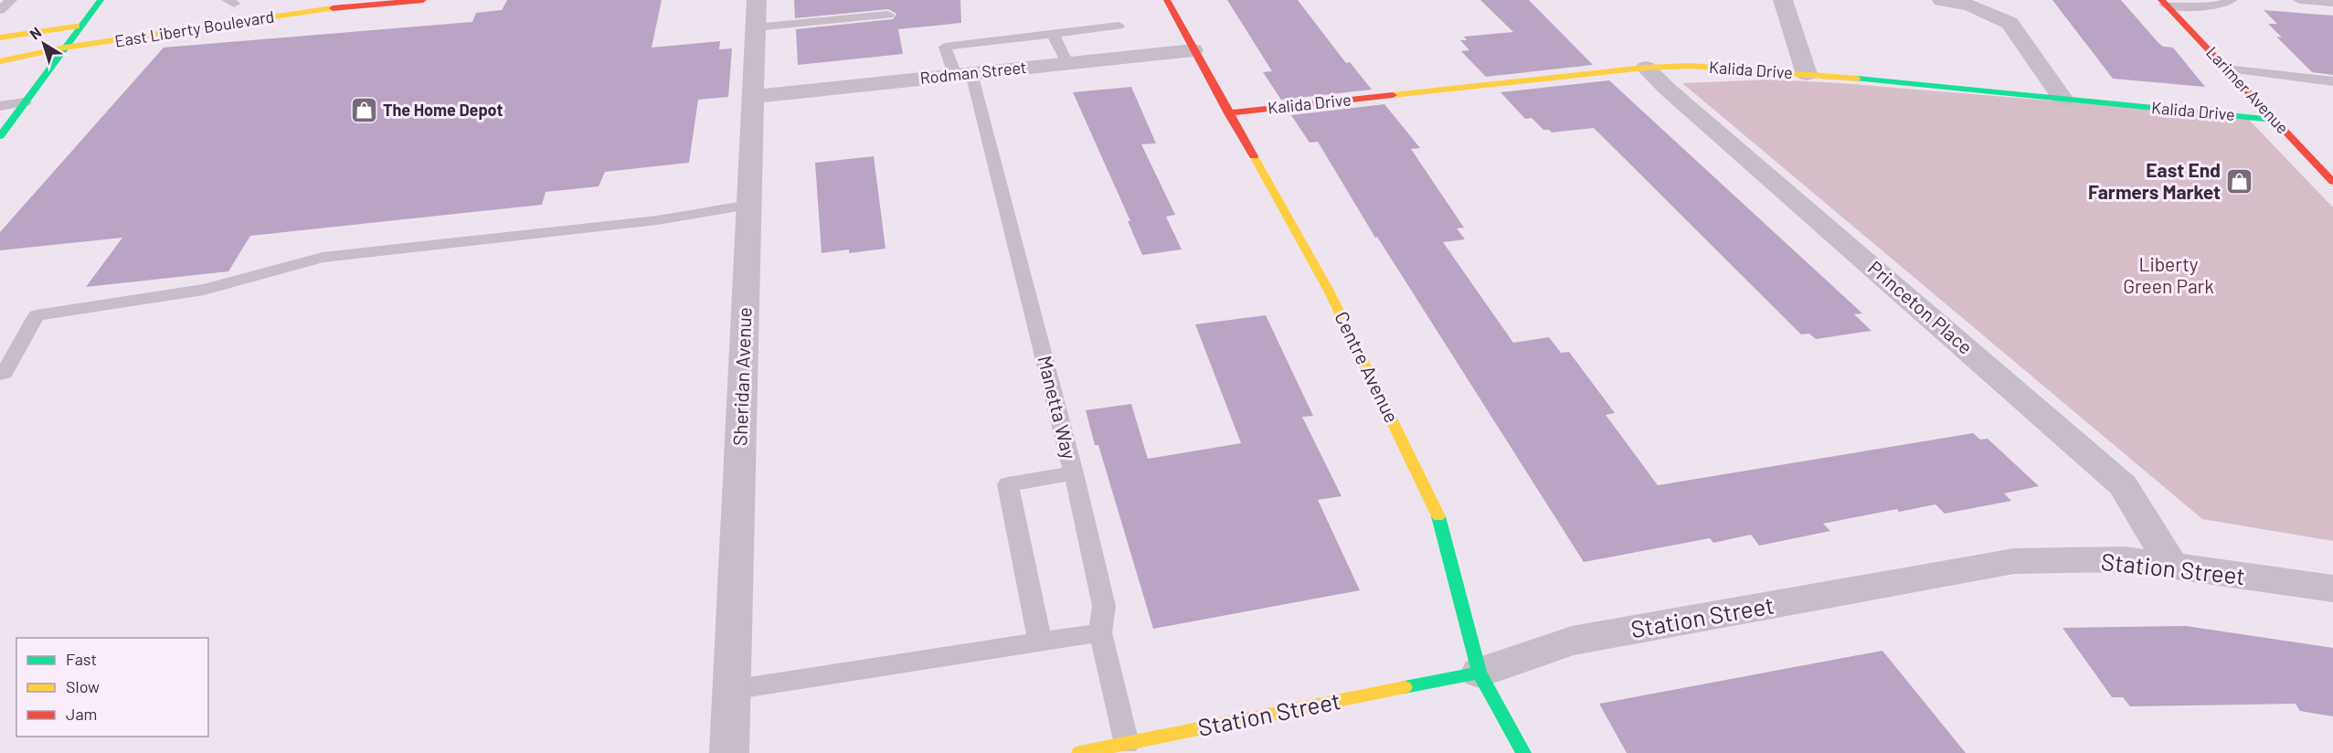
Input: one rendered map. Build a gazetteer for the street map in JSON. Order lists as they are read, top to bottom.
{
  "streets": {
    "main road": [
      "East Liberty Boulevard",
      "Kalida Drive",
      "Larimer Avenue",
      "Centre Avenue",
      "Station Street"
    ],
    "street": ["Rodman Street", "Princeton Place", "Sheridan Avenue"],
    "lane": ["Manetta Way"]
  },
  "crossings": [
    ["Kalida Drive", "Larimer Avenue"],
    ["Kalida Drive", "Princeton Place"],
    ["Kalida Drive", "Centre Avenue"],
    ["Rodman Street", "Centre Avenue"],
    ["Rodman Street", "Sheridan Avenue"],
    ["Rodman Street", "Manetta Way"],
    ["Princeton Place", "Station Street"],
    ["Centre Avenue", "Station Street"],
    ["Manetta Way", "Station Street"]
  ],
  "parks": ["Liberty Green Park"],
  "places": {
    "shop": ["The Home Depot", "East End Farmers Market"]
  },
  "legend": ["Fast", "Slow", "Jam"],
  "north": "top left"
}
